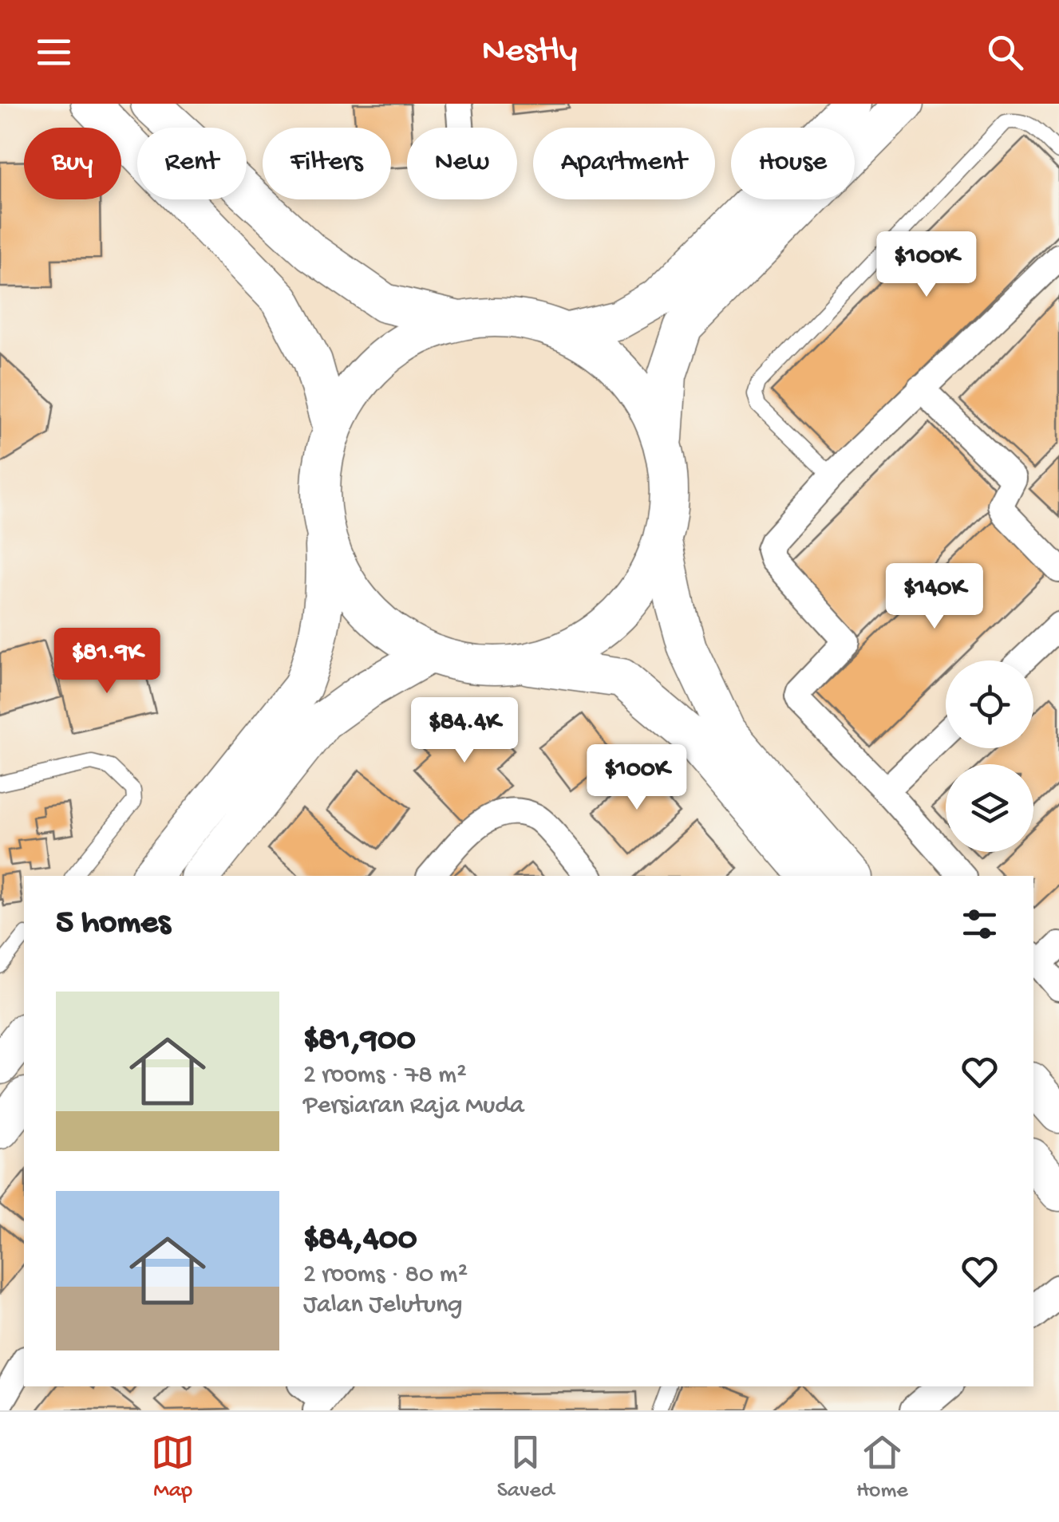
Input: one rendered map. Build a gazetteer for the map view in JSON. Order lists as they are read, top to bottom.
{
  "page": {
    "header": "Nestly",
    "chip": [
      "Buy",
      "Rent",
      "Filters",
      "New",
      "Apartment",
      "House"
    ],
    "price": [
      "$100K",
      "$140K",
      "$81.9K",
      "$84.4K",
      "$100K"
    ],
    "heading": "5 homes",
    "list": [
      {
        "name": "$81,900",
        "note": "2 rooms · 78 m² · Persiaran Raja Muda"
      },
      {
        "name": "$84,400",
        "note": "2 rooms · 80 m² · Jalan Jelutung"
      }
    ],
    "tabs": ["Map", "Saved", "Home"]
  }
}
